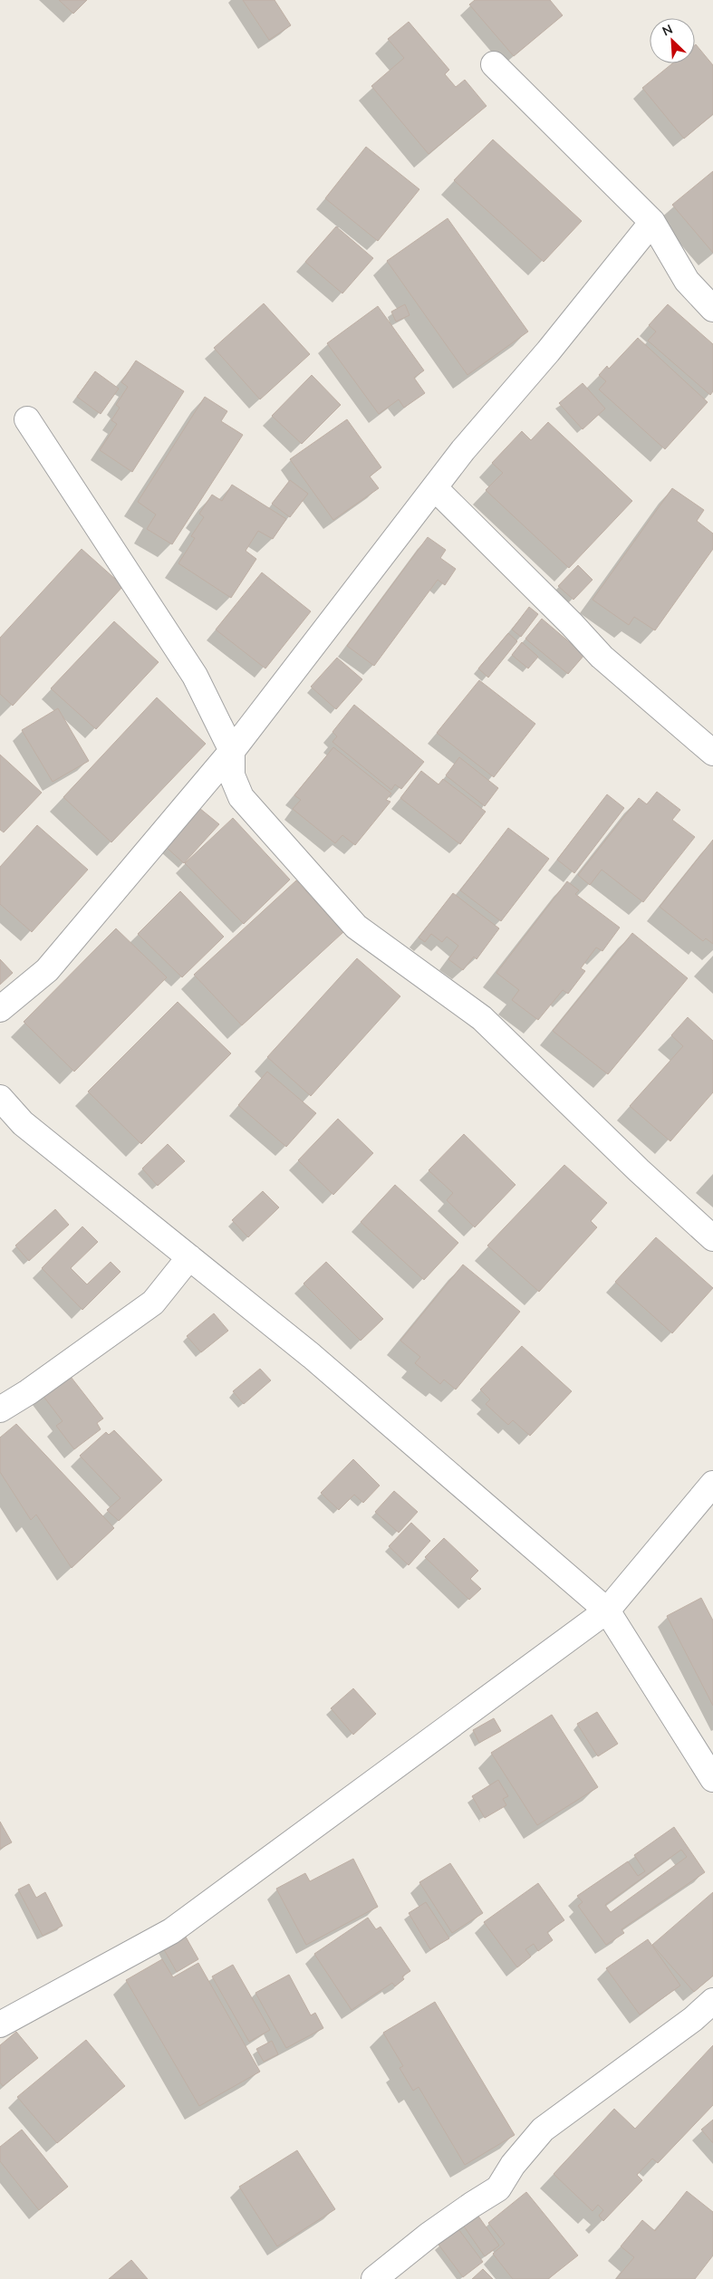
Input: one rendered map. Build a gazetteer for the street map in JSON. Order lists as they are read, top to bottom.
{
  "north": "top left"
}
